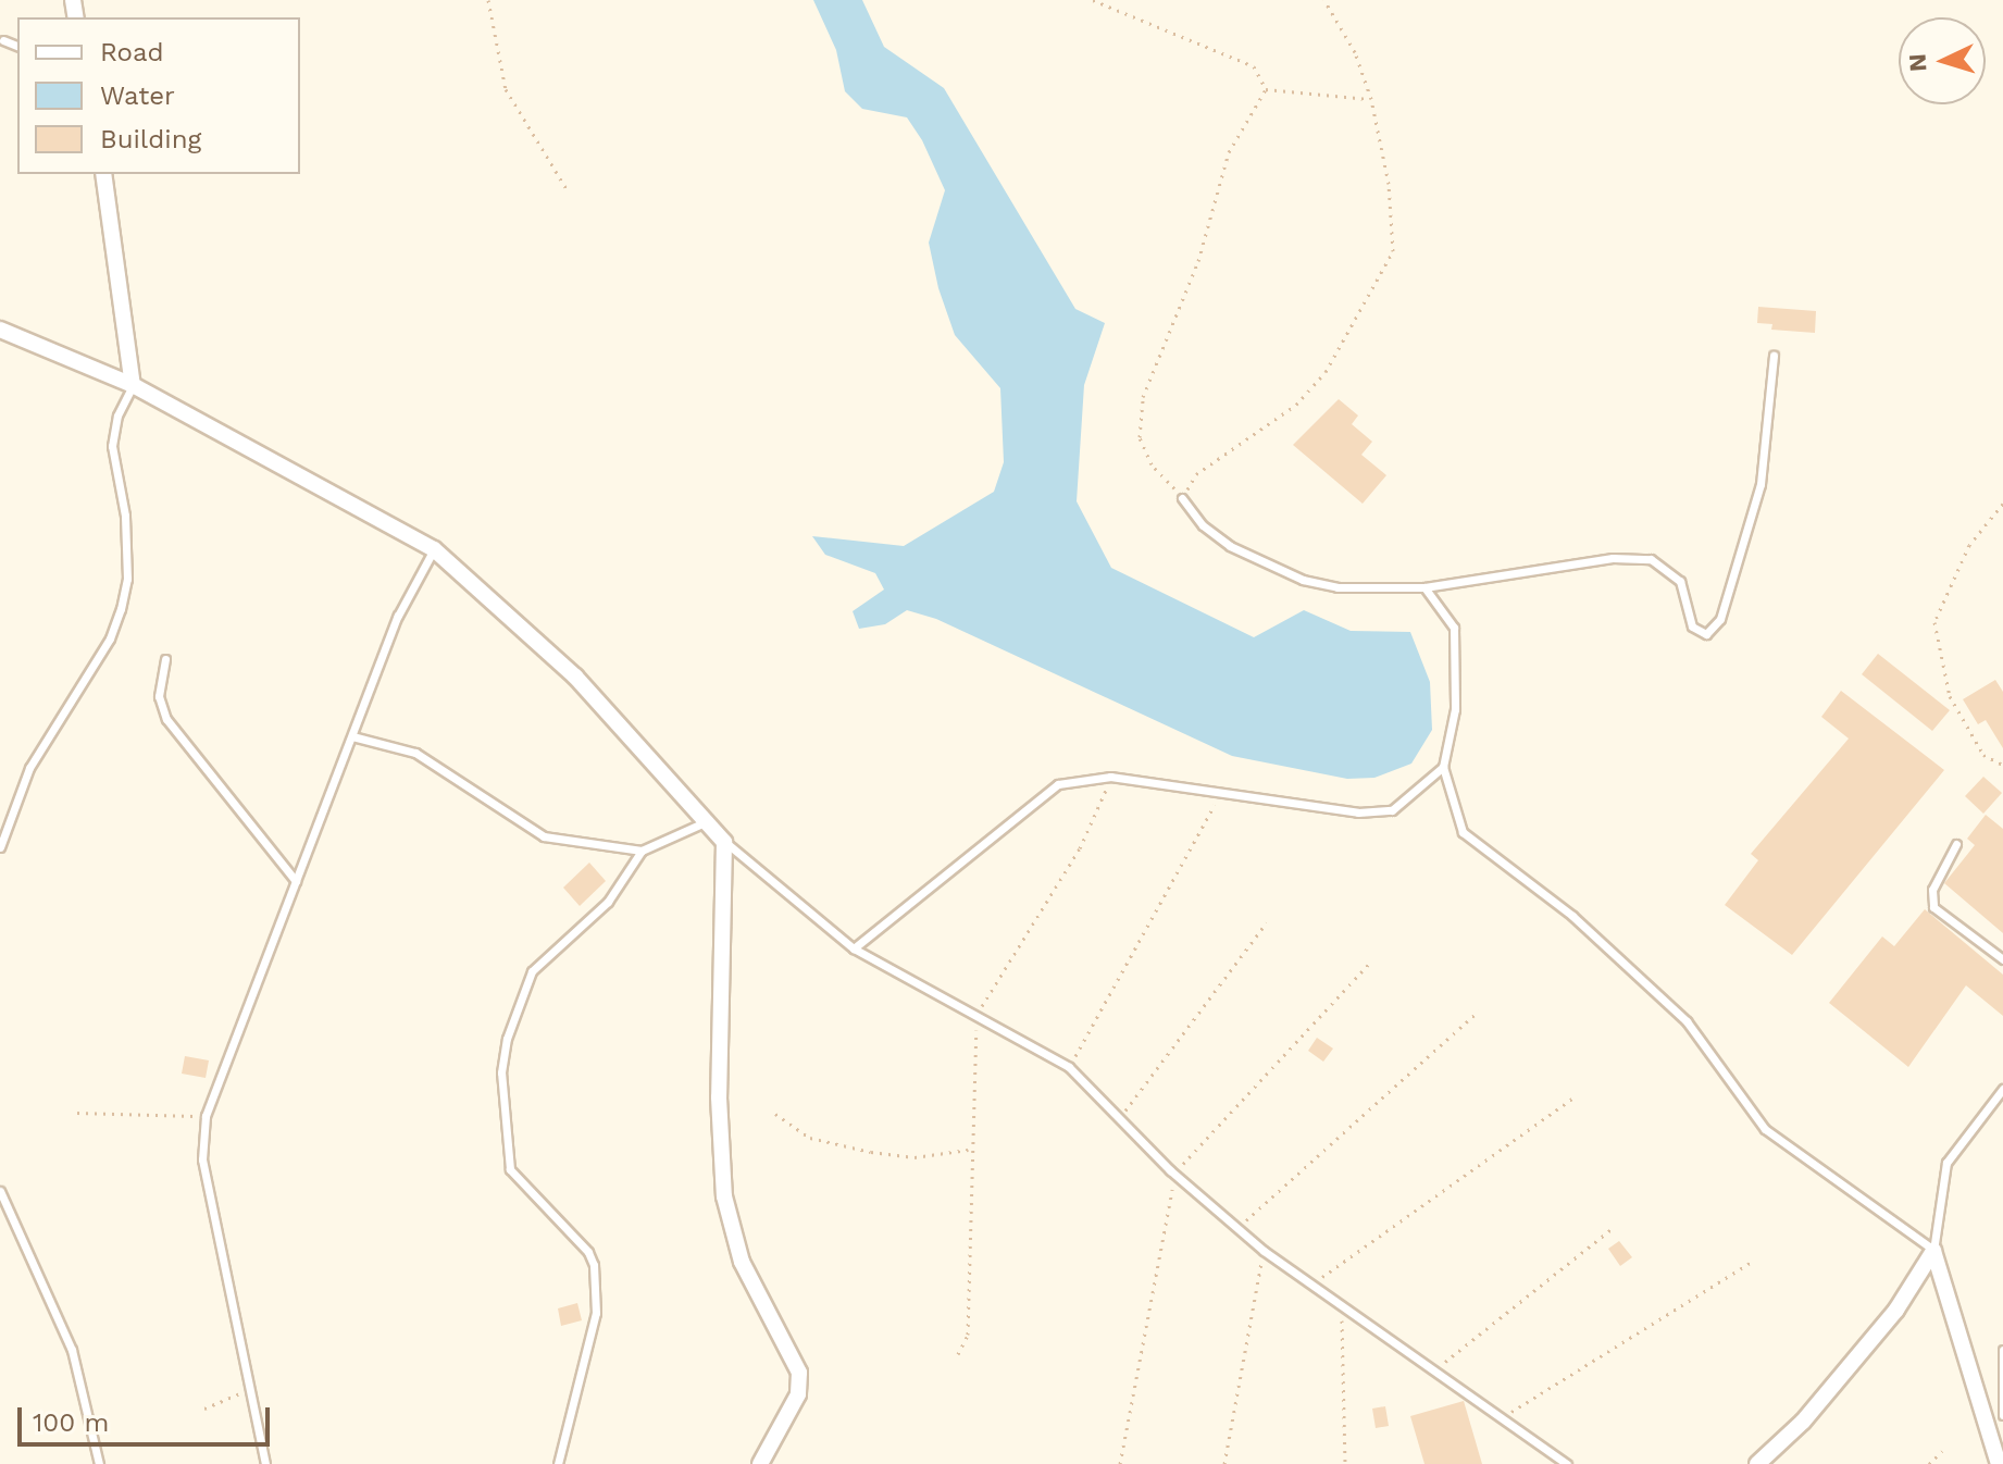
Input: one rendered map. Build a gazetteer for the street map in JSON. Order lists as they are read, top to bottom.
{
  "legend": ["Road", "Water", "Building"],
  "scale_bar": "100 m",
  "north": "left"
}
